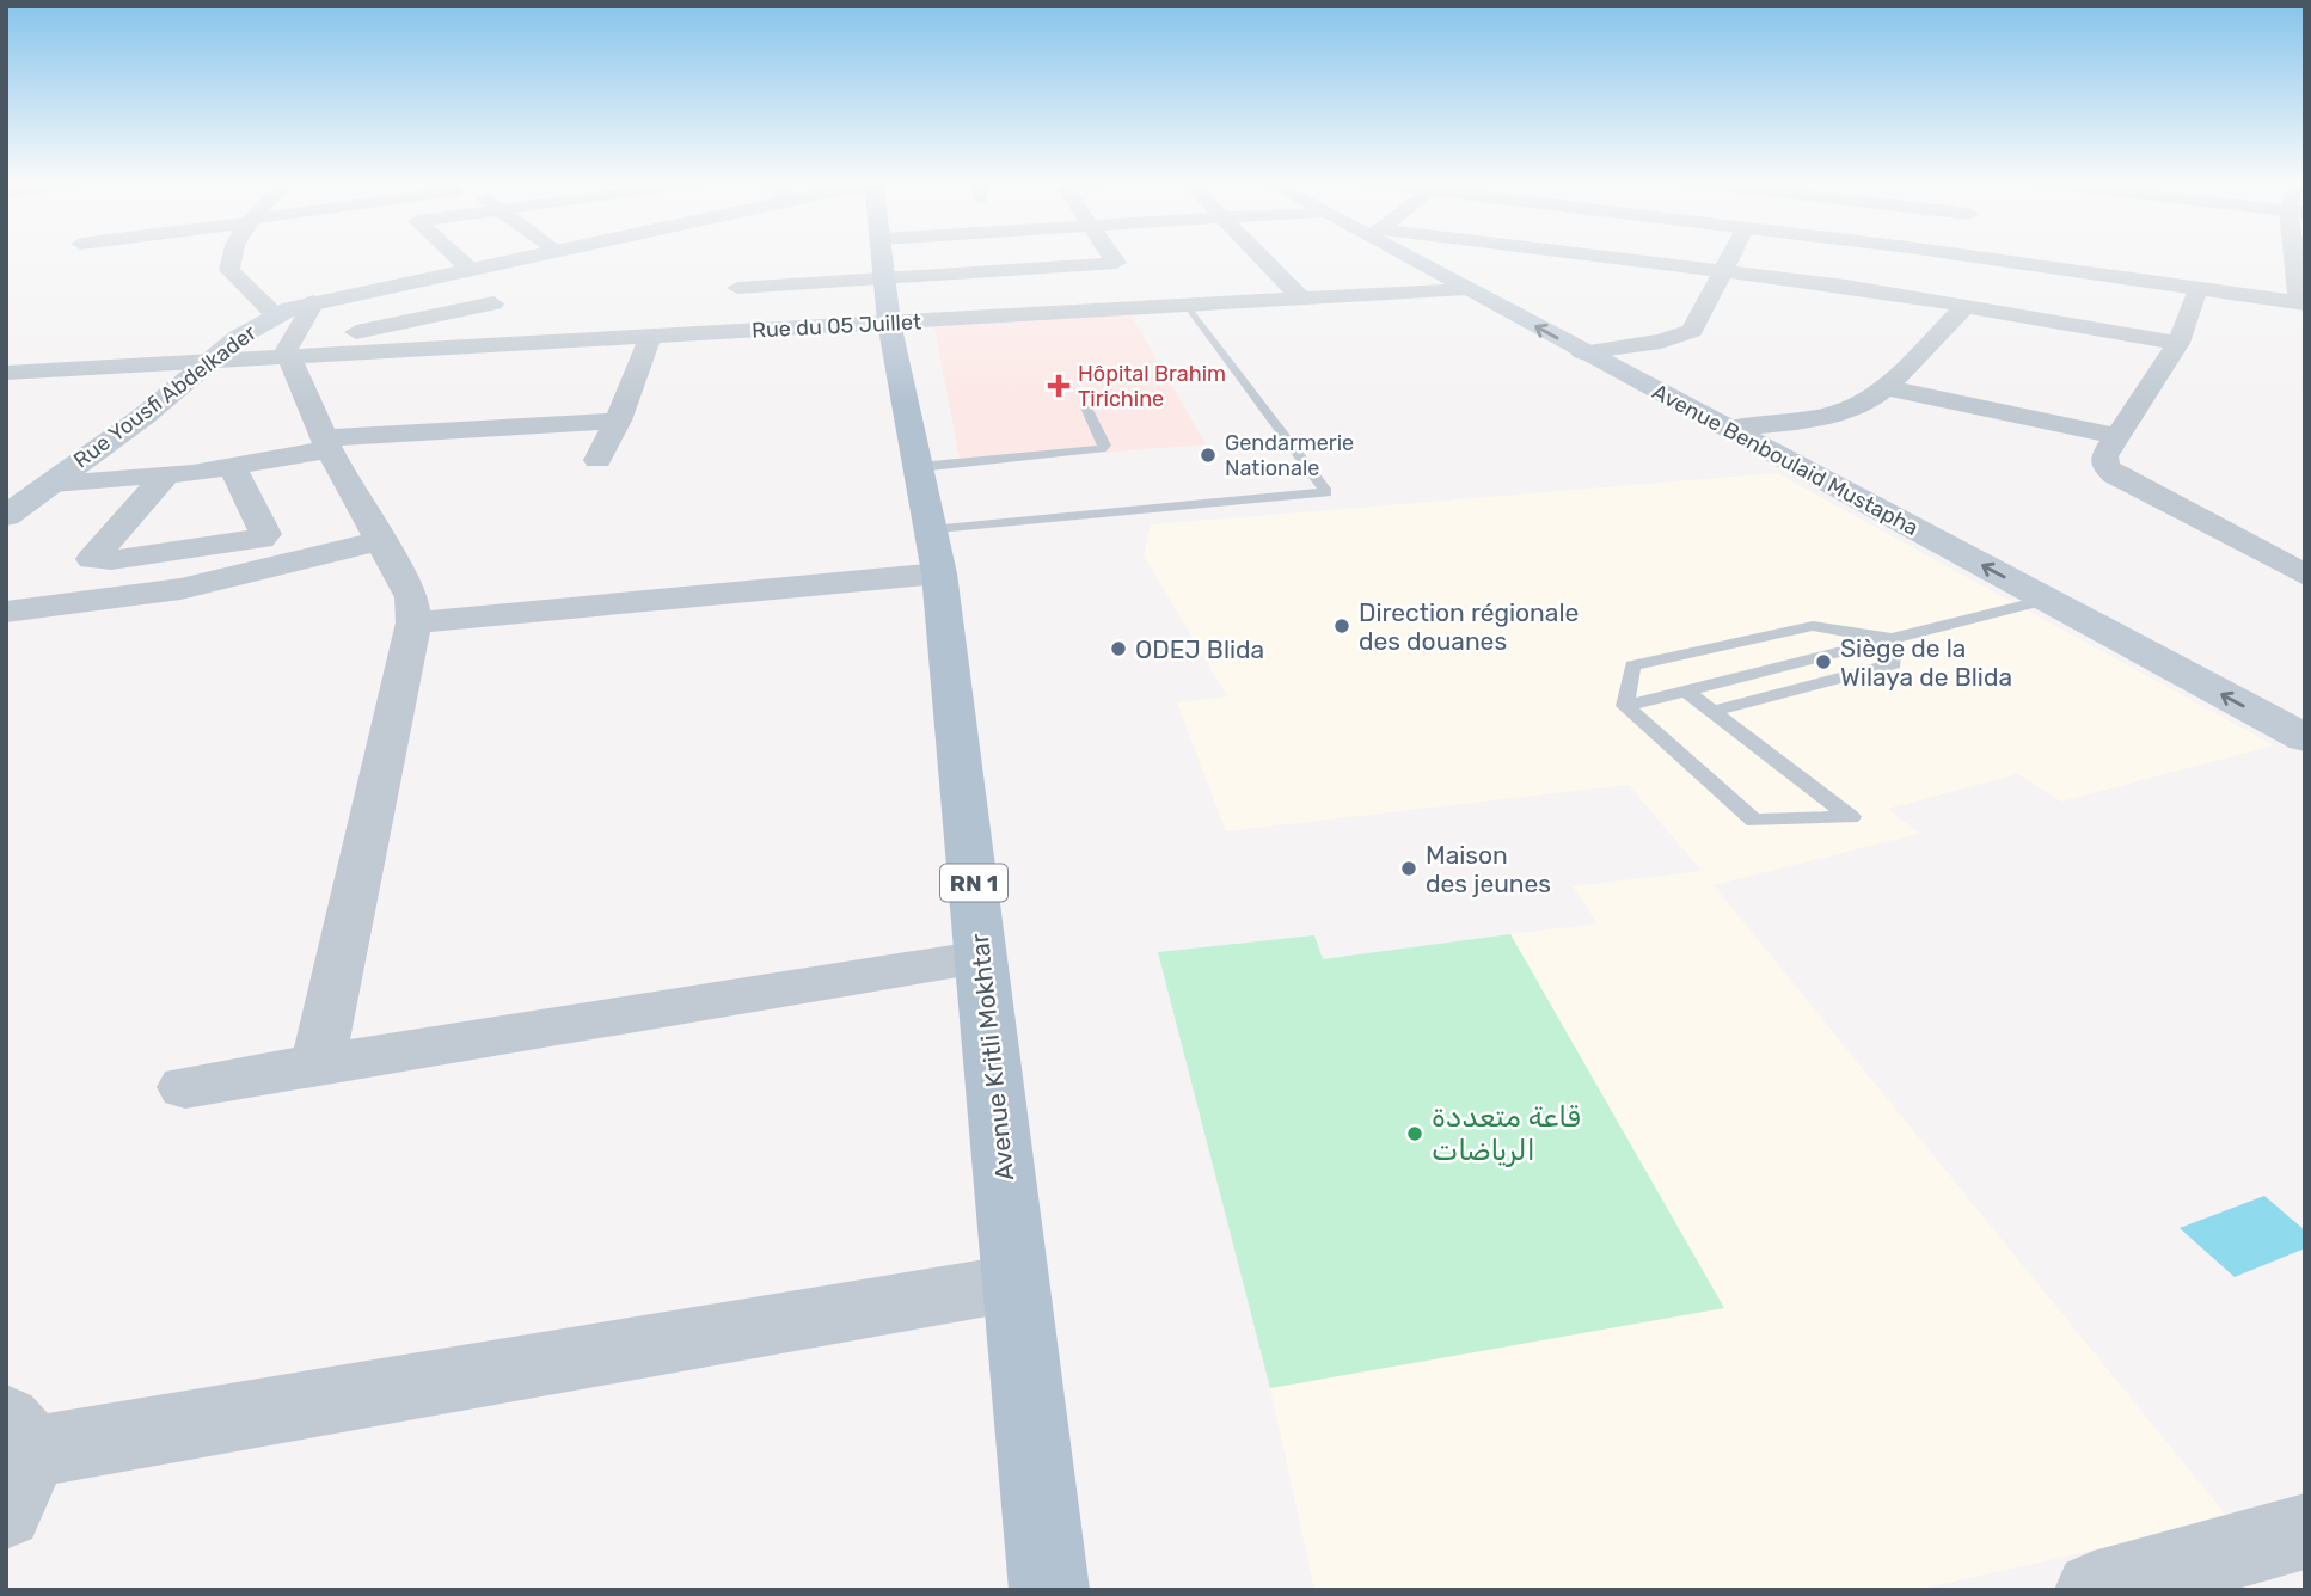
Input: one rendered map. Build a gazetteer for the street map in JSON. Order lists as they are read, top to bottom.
{
  "streets": {
    "main road": [
      "Rue Yousfi Abdelkader",
      "Avenue Benboulaid Mustapha",
      "RN 1",
      "Avenue Kritli Mokhtar"
    ],
    "street": ["Rue du 05 Juillet"]
  },
  "crossings": [
    ["Rue du 05 Juillet", "Rue Yousfi Abdelkader"],
    ["Rue du 05 Juillet", "Avenue Benboulaid Mustapha"],
    ["Rue du 05 Juillet", "Avenue Kritli Mokhtar"]
  ],
  "one_way": ["Avenue Benboulaid Mustapha"],
  "places": {
    "health": ["Hôpital Brahim Tirichine"],
    "other": [
      "Gendarmerie Nationale",
      "Direction régionale des douanes",
      "ODEJ Blida",
      "Siège de la Wilaya de Blida",
      "Maison des jeunes",
      "قاعة متعددة الرياضات"
    ]
  }
}
